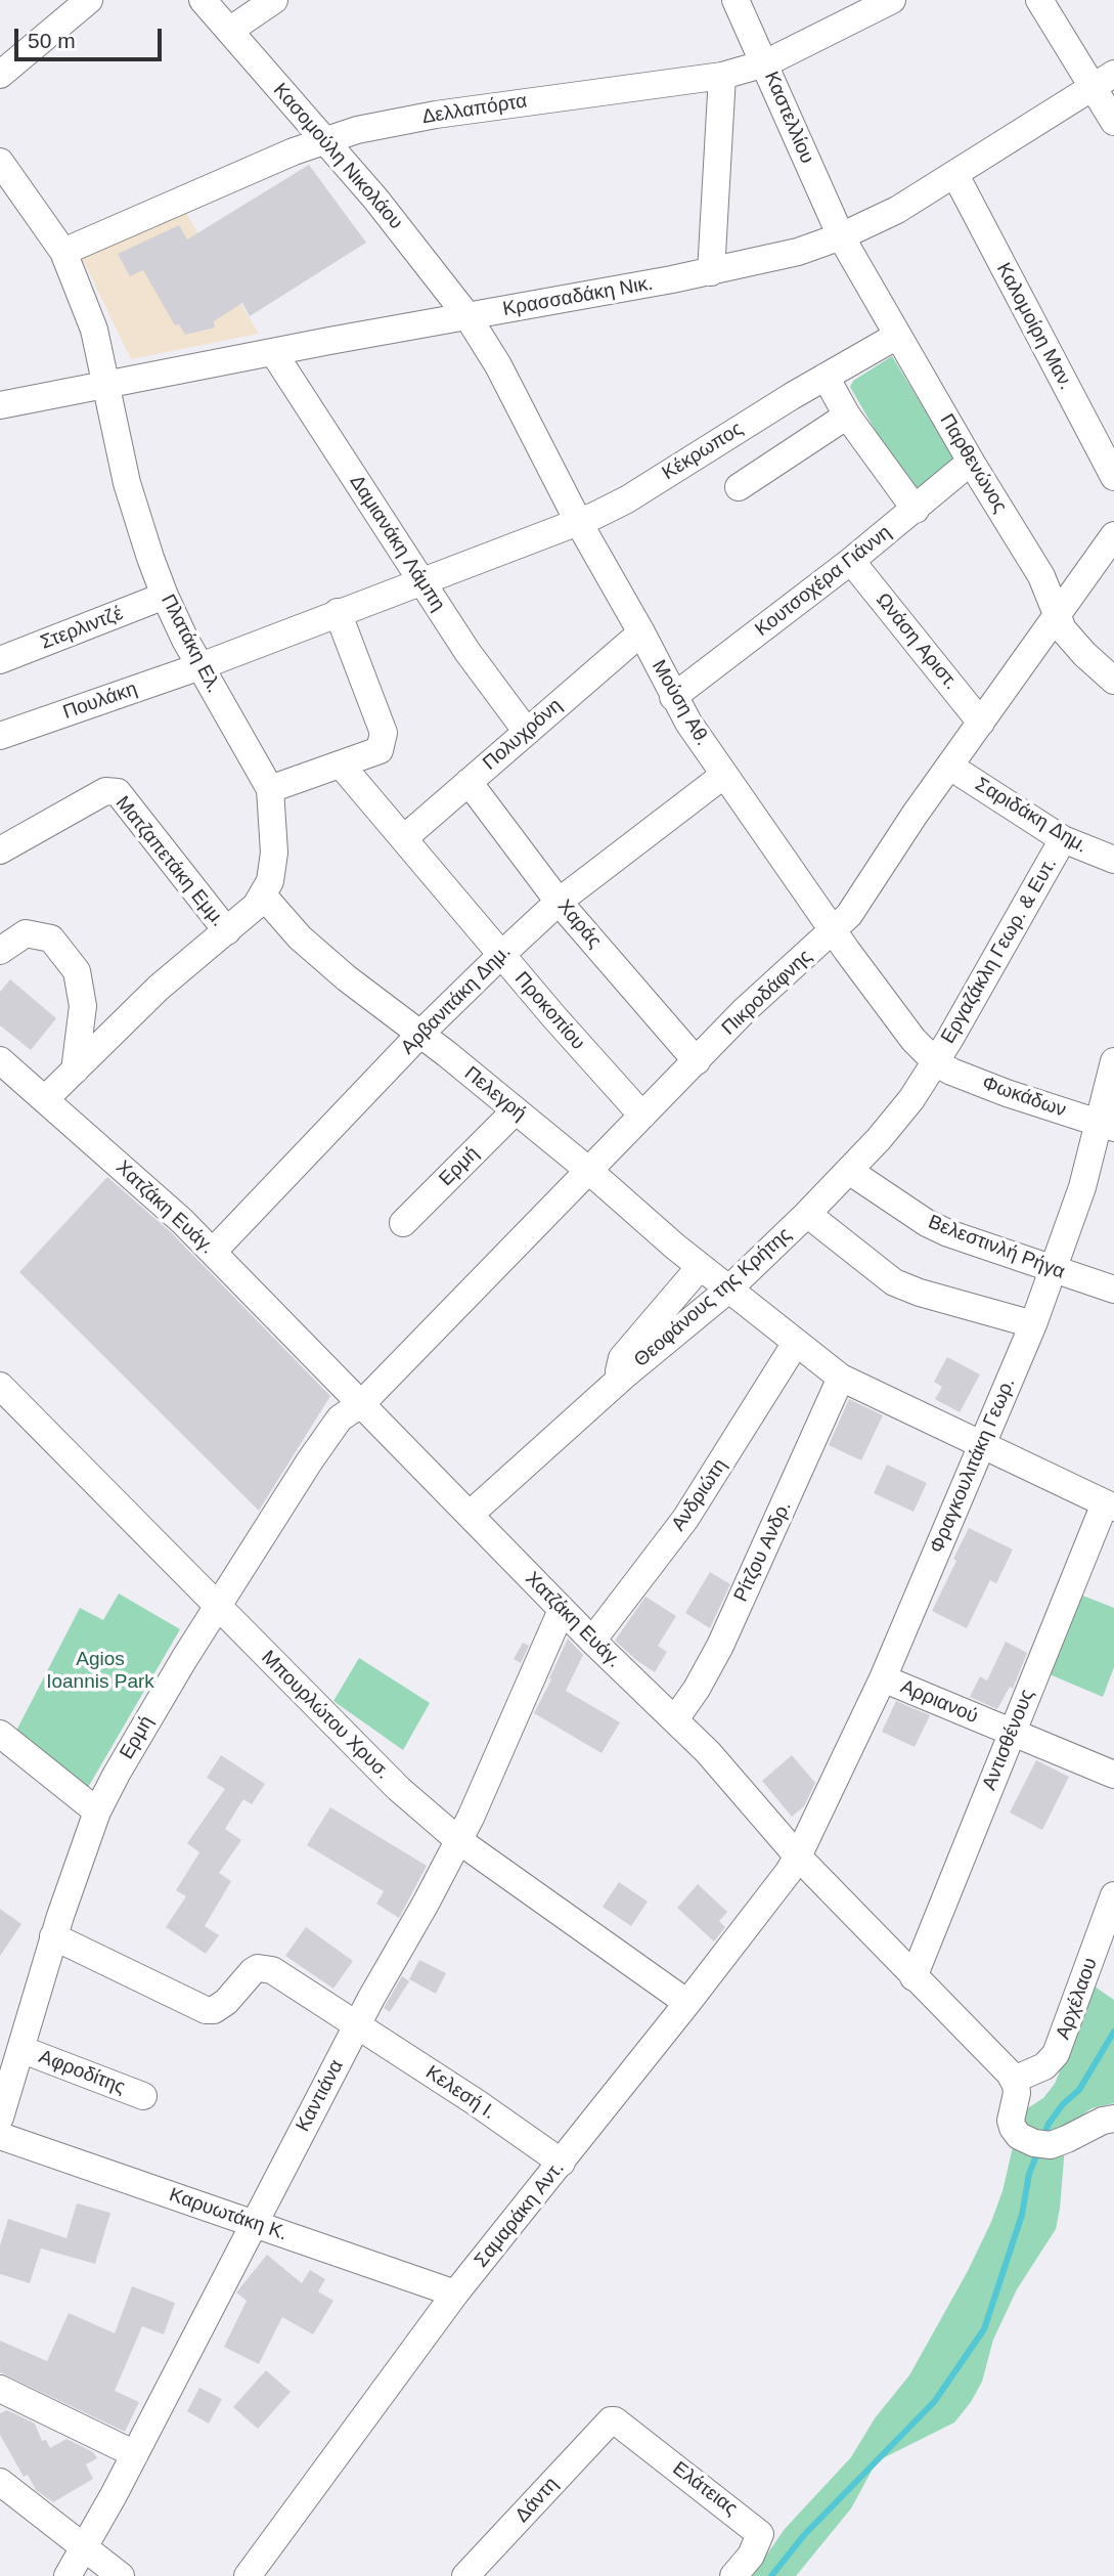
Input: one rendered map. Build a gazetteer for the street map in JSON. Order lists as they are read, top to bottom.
{
  "streets": {
    "street": [
      "Δελλαπόρτα",
      "Καστελλίου",
      "Κασομούλη Νικολάου",
      "Κρασσαδάκη Νικ.",
      "Καλομοίρη Μαν.",
      "Κέκρωπος",
      "Παρθενώνος",
      "Δαμιανάκη Λάμπη",
      "Κουτσοχέρα Γιάννη",
      "Στερλιντζέ",
      "Ωνάση Αριστ.",
      "Πλατάκη Ελ.",
      "Πουλάκη",
      "Μούση Αθ.",
      "Πολυχρόνη",
      "Σαριδάκη Δημ.",
      "Ματζαπετάκη Εμμ.",
      "Χαράς",
      "Εργαζάκλη Γεωρ. & Ευτ.",
      "Πικροδάφνης",
      "Αρβανιτάκη Δημ.",
      "Προκοπίου",
      "Πελεγρή",
      "Φωκάδων",
      "Ερμή",
      "Χατζάκη Ευάγ.",
      "Βελεστινλή Ρήγα",
      "Θεοφάνους της Κρήτης",
      "Φραγκουλιτάκη Γεωρ.",
      "Ανδριώτη",
      "Ρίτζου Ανδρ.",
      "Αρριανού",
      "Μπουρλώτου Χρυσ.",
      "Αντισθένους",
      "Αρχέλαου",
      "Αφροδίτης",
      "Κελεσή Ι.",
      "Καντιάνα",
      "Καρυωτάκη Κ.",
      "Σαμαράκη Αντ.",
      "Ελάτειας",
      "Δάντη"
    ]
  },
  "crossings": [
    ["Δελλαπόρτα", "Καστελλίου"],
    ["Δελλαπόρτα", "Κασομούλη Νικολάου"],
    ["Δελλαπόρτα", "Πλατάκη Ελ."],
    ["Καστελλίου", "Κρασσαδάκη Νικ."],
    ["Καστελλίου", "Παρθενώνος"],
    ["Κασομούλη Νικολάου", "Κρασσαδάκη Νικ."],
    ["Κασομούλη Νικολάου", "Μούση Αθ."],
    ["Κρασσαδάκη Νικ.", "Καλομοίρη Μαν."],
    ["Κρασσαδάκη Νικ.", "Παρθενώνος"],
    ["Κρασσαδάκη Νικ.", "Δαμιανάκη Λάμπη"],
    ["Κρασσαδάκη Νικ.", "Πλατάκη Ελ."],
    ["Κρασσαδάκη Νικ.", "Μούση Αθ."],
    ["Κέκρωπος", "Παρθενώνος"],
    ["Κέκρωπος", "Δαμιανάκη Λάμπη"],
    ["Κέκρωπος", "Πουλάκη"],
    ["Κέκρωπος", "Μούση Αθ."],
    ["Παρθενώνος", "Κουτσοχέρα Γιάννη"],
    ["Παρθενώνος", "Πικροδάφνης"],
    ["Δαμιανάκη Λάμπη", "Πουλάκη"],
    ["Δαμιανάκη Λάμπη", "Πολυχρόνη"],
    ["Κουτσοχέρα Γιάννη", "Ωνάση Αριστ."],
    ["Κουτσοχέρα Γιάννη", "Μούση Αθ."],
    ["Στερλιντζέ", "Πλατάκη Ελ."],
    ["Ωνάση Αριστ.", "Πικροδάφνης"],
    ["Πλατάκη Ελ.", "Πουλάκη"],
    ["Πλατάκη Ελ.", "Πελεγρή"],
    ["Μούση Αθ.", "Πολυχρόνη"],
    ["Μούση Αθ.", "Εργαζάκλη Γεωρ. & Ευτ."],
    ["Μούση Αθ.", "Πικροδάφνης"],
    ["Μούση Αθ.", "Αρβανιτάκη Δημ."],
    ["Μούση Αθ.", "Φωκάδων"],
    ["Μούση Αθ.", "Θεοφάνους της Κρήτης"],
    ["Πολυχρόνη", "Χαράς"],
    ["Πολυχρόνη", "Προκοπίου"],
    ["Σαριδάκη Δημ.", "Εργαζάκλη Γεωρ. & Ευτ."],
    ["Σαριδάκη Δημ.", "Πικροδάφνης"],
    ["Χαράς", "Πικροδάφνης"],
    ["Χαράς", "Αρβανιτάκη Δημ."],
    ["Εργαζάκλη Γεωρ. & Ευτ.", "Φωκάδων"],
    ["Εργαζάκλη Γεωρ. & Ευτ.", "Θεοφάνους της Κρήτης"],
    ["Πικροδάφνης", "Προκοπίου"],
    ["Πικροδάφνης", "Πελεγρή"],
    ["Πικροδάφνης", "Ερμή"],
    ["Πικροδάφνης", "Χατζάκη Ευάγ."],
    ["Αρβανιτάκη Δημ.", "Προκοπίου"],
    ["Αρβανιτάκη Δημ.", "Πελεγρή"],
    ["Αρβανιτάκη Δημ.", "Χατζάκη Ευάγ."],
    ["Πελεγρή", "Ερμή"],
    ["Πελεγρή", "Θεοφάνους της Κρήτης"],
    ["Πελεγρή", "Φραγκουλιτάκη Γεωρ."],
    ["Πελεγρή", "Ανδριώτη"],
    ["Πελεγρή", "Ρίτζου Ανδρ."],
    ["Πελεγρή", "Αντισθένους"],
    ["Φωκάδων", "Θεοφάνους της Κρήτης"],
    ["Φωκάδων", "Φραγκουλιτάκη Γεωρ."],
    ["Ερμή", "Χατζάκη Ευάγ."],
    ["Ερμή", "Μπουρλώτου Χρυσ."],
    ["Ερμή", "Αφροδίτης"],
    ["Ερμή", "Κελεσή Ι."],
    ["Χατζάκη Ευάγ.", "Θεοφάνους της Κρήτης"],
    ["Χατζάκη Ευάγ.", "Φραγκουλιτάκη Γεωρ."],
    ["Χατζάκη Ευάγ.", "Ανδριώτη"],
    ["Χατζάκη Ευάγ.", "Ρίτζου Ανδρ."],
    ["Χατζάκη Ευάγ.", "Αντισθένους"],
    ["Χατζάκη Ευάγ.", "Αρχέλαου"],
    ["Χατζάκη Ευάγ.", "Καντιάνα"],
    ["Χατζάκη Ευάγ.", "Σαμαράκη Αντ."],
    ["Βελεστινλή Ρήγα", "Θεοφάνους της Κρήτης"],
    ["Βελεστινλή Ρήγα", "Φραγκουλιτάκη Γεωρ."],
    ["Φραγκουλιτάκη Γεωρ.", "Αρριανού"],
    ["Φραγκουλιτάκη Γεωρ.", "Σαμαράκη Αντ."],
    ["Αρριανού", "Αντισθένους"],
    ["Μπουρλώτου Χρυσ.", "Καντιάνα"],
    ["Μπουρλώτου Χρυσ.", "Σαμαράκη Αντ."],
    ["Κελεσή Ι.", "Καντιάνα"],
    ["Κελεσή Ι.", "Σαμαράκη Αντ."],
    ["Καντιάνα", "Καρυωτάκη Κ."],
    ["Καρυωτάκη Κ.", "Σαμαράκη Αντ."],
    ["Ελάτειας", "Δάντη"]
  ],
  "parks": ["Agios Ioannis Park"],
  "scale_bar": "50 m"
}
